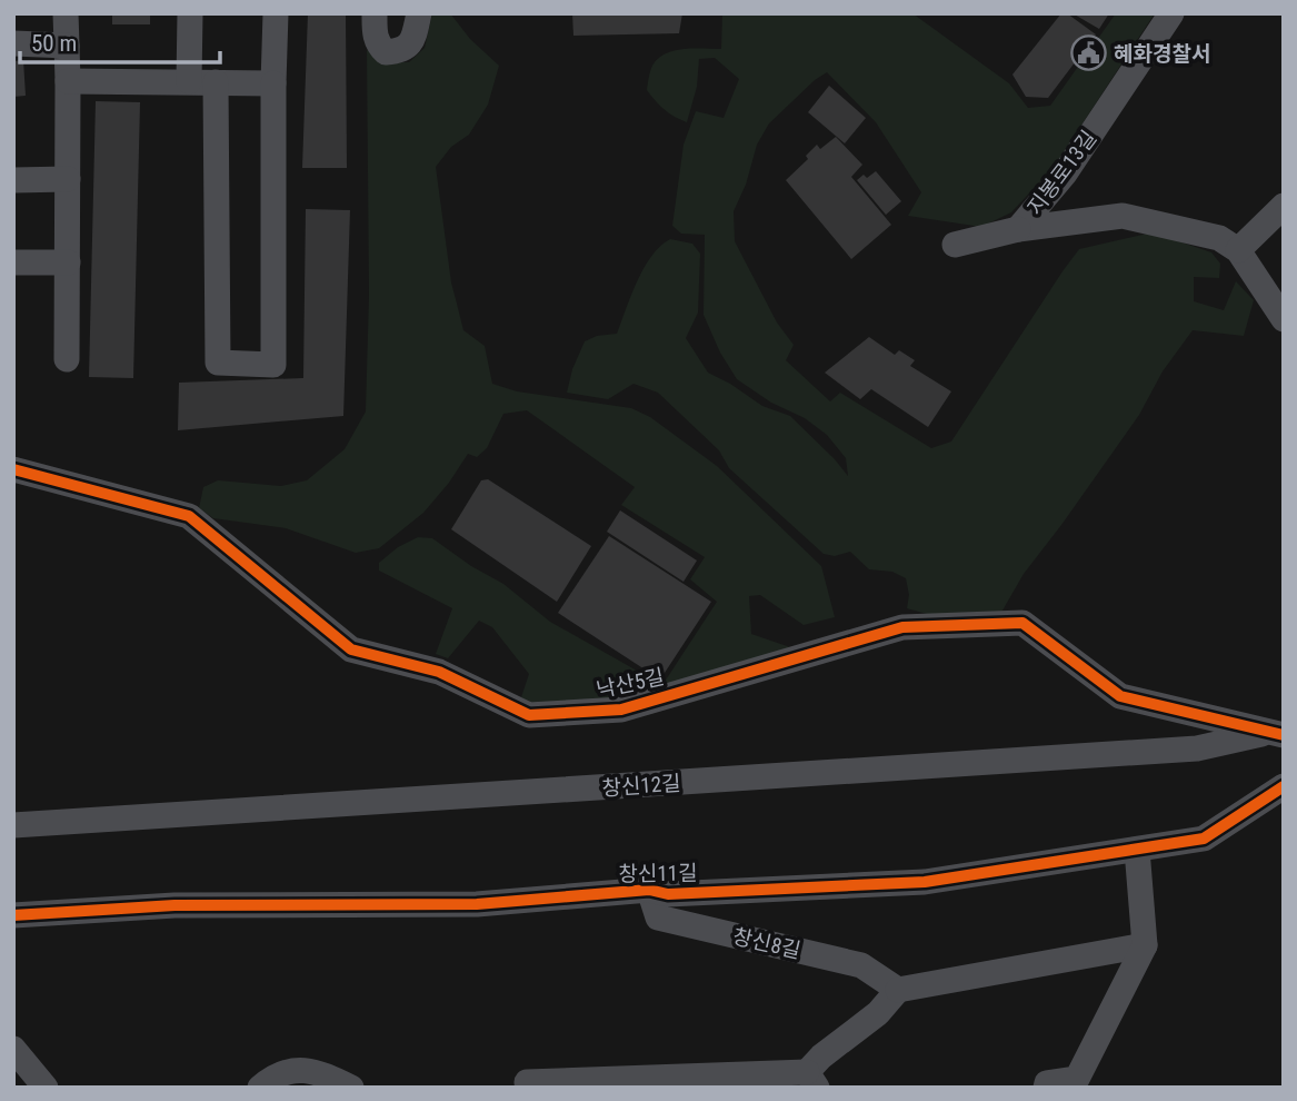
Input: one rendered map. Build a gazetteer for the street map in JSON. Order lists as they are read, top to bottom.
{
  "streets": {
    "street": [
      "지봉로13길",
      "낙산5길",
      "창신12길",
      "창신11길",
      "창신8길"
    ]
  },
  "crossings": [
    ["낙산5길", "창신12길"],
    ["창신11길", "창신8길"]
  ],
  "places": {
    "public building": ["혜화경찰서"]
  },
  "scale_bar": "50 m"
}
